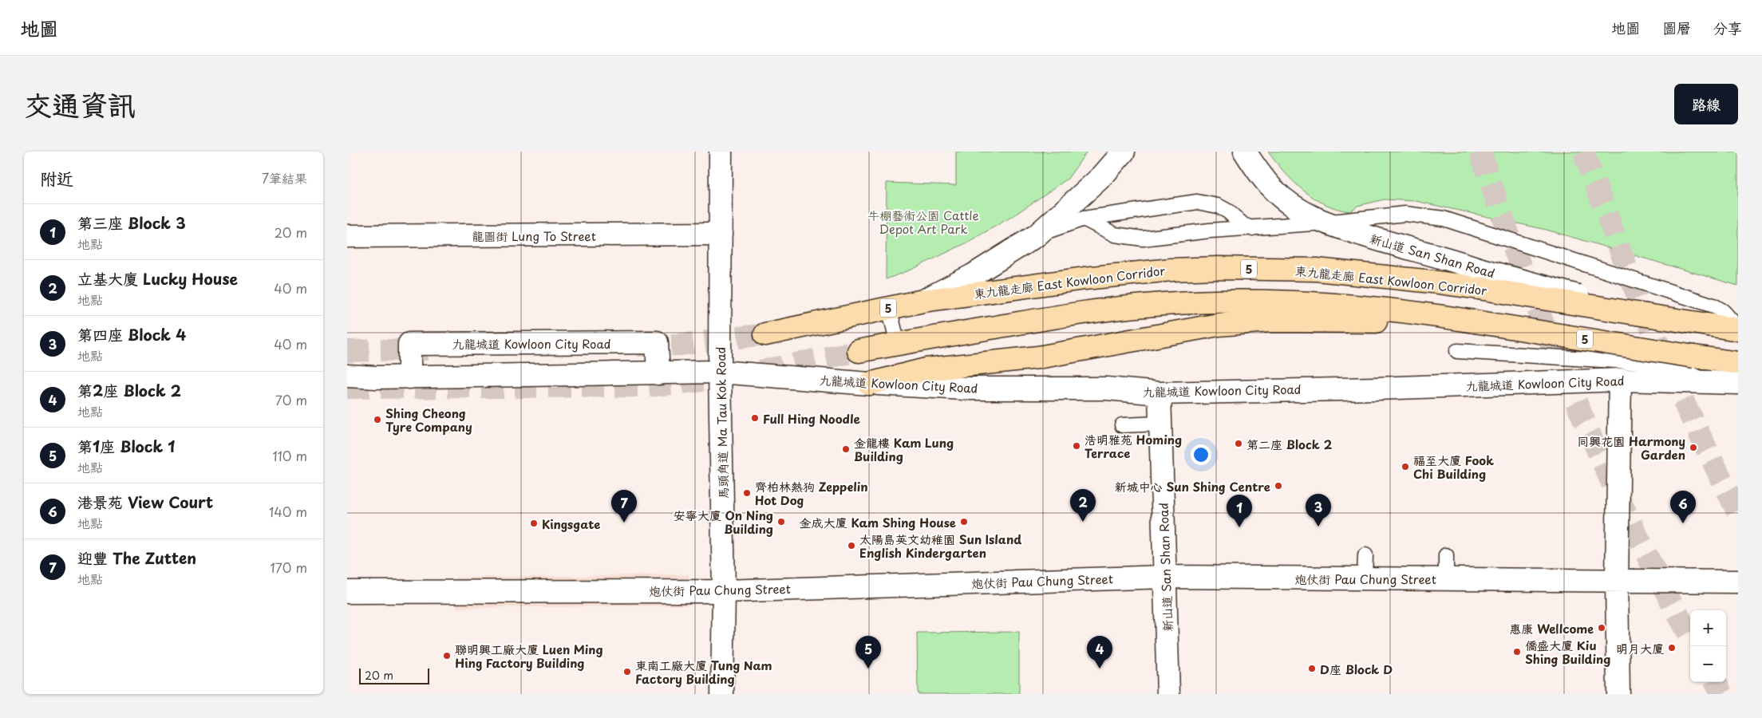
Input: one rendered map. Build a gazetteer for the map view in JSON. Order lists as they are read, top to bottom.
{
  "streets": {
    "highway": ["5", "東九龍走廊 East Kowloon Corridor"],
    "street": [
      "龍圖街 Lung To Street",
      "新山道 San Shan Road",
      "九龍城道 Kowloon City Road",
      "馬頭角道 Ma Tau Kok Road",
      "炮仗街 Pau Chung Street"
    ]
  },
  "crossings": [
    ["龍圖街 Lung To Street", "馬頭角道 Ma Tau Kok Road"],
    ["新山道 San Shan Road", "東九龍走廊 East Kowloon Corridor"],
    ["新山道 San Shan Road", "九龍城道 Kowloon City Road"],
    ["新山道 San Shan Road", "炮仗街 Pau Chung Street"],
    ["九龍城道 Kowloon City Road", "馬頭角道 Ma Tau Kok Road"],
    ["馬頭角道 Ma Tau Kok Road", "炮仗街 Pau Chung Street"]
  ],
  "parks": ["牛棚藝術公園 Cattle Depot Art Park"],
  "places": [
    "Full Hing Noodle",
    "Shing Cheong Tyre Company",
    "第二座 Block 2",
    "浩明雅苑 Homing Terrace",
    "同興花園 Harmony Garden",
    "金龍樓 Kam Lung Building",
    "福至大廈 Fook Chi Building",
    "新城中心 Sun Shing Centre",
    "齊柏林熱狗 Zeppelin Hot Dog",
    "安寧大廈 On Ning Building",
    "金成大廈 Kam Shing House",
    "Kingsgate",
    "太陽島英文幼稚園 Sun Island English Kindergarten",
    "惠康 Wellcome",
    "明月大廈",
    "僑盛大廈 Kiu Shing Building",
    "聯明興工廠大廈 Luen Ming Hing Factory Building",
    "D座 Block D",
    "東南工廠大廈 Tung Nam Factory Building"
  ],
  "scale_bar": "20 m",
  "page": {
    "header": "地圖",
    "nav": ["地圖", "圖層", "分享"],
    "title": "交通資訊",
    "buttons": "路線",
    "heading": ["附近", "7筆結果"],
    "list": [
      {
        "mark": "1",
        "name": "第三座 Block 3",
        "note": "地點",
        "value": "20 m"
      },
      {
        "mark": "2",
        "name": "立基大廈 Lucky House",
        "note": "地點",
        "value": "40 m"
      },
      {
        "mark": "3",
        "name": "第四座 Block 4",
        "note": "地點",
        "value": "40 m"
      },
      {
        "mark": "4",
        "name": "第2座 Block 2",
        "note": "地點",
        "value": "70 m"
      },
      {
        "mark": "5",
        "name": "第1座 Block 1",
        "note": "地點",
        "value": "110 m"
      },
      {
        "mark": "6",
        "name": "港景苑 View Court",
        "note": "地點",
        "value": "140 m"
      },
      {
        "mark": "7",
        "name": "迎豐 The Zutten",
        "note": "地點",
        "value": "170 m"
      }
    ],
    "pins": [
      "2",
      "7",
      "6",
      "3",
      "1",
      "4",
      "5"
    ],
    "map_buttons": ["+", "−"],
    "scale": "20 m"
  }
}
